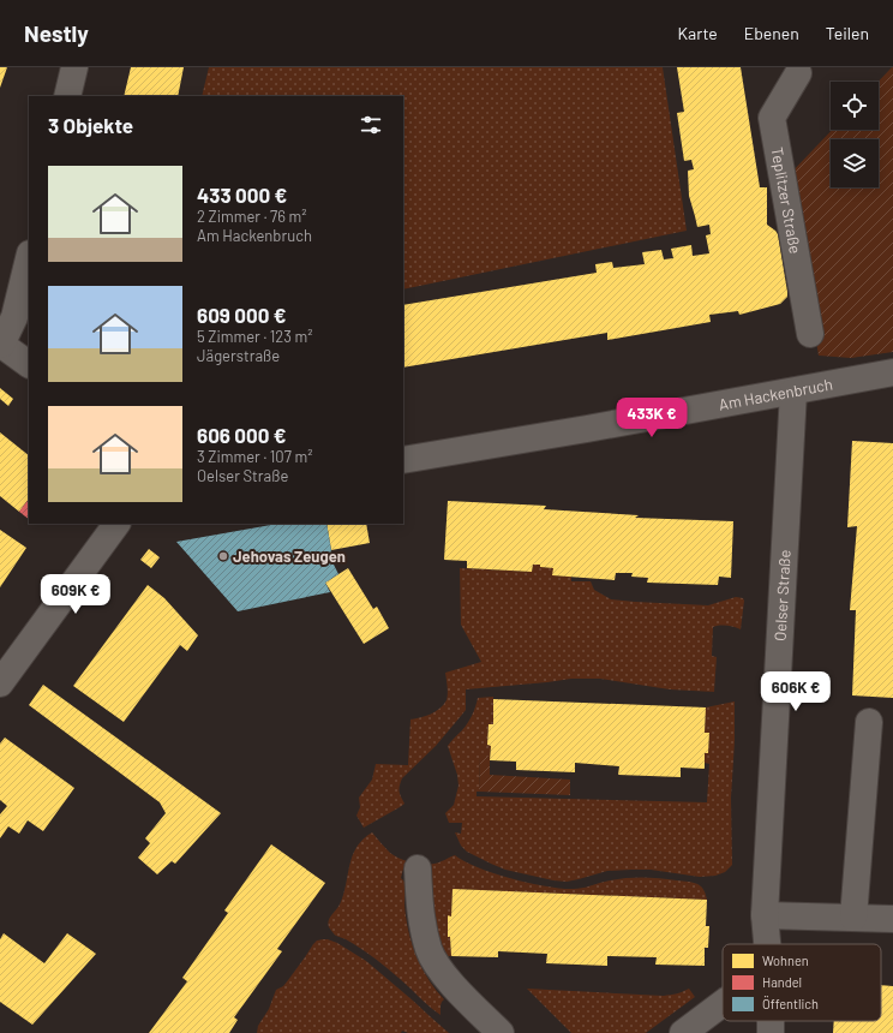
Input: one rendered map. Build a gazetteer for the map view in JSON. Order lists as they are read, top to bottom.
{
  "streets": {
    "street": ["Teplitzer Straße", "Am Hackenbruch", "Oelser Straße"]
  },
  "crossings": [
    ["Am Hackenbruch", "Oelser Straße"]
  ],
  "places": ["Jehovas Zeugen"],
  "legend": ["Wohnen", "Handel", "Öffentlich"],
  "page": {
    "header": "Nestly",
    "nav": ["Karte", "Ebenen", "Teilen"],
    "heading": "3 Objekte",
    "list": [
      {
        "name": "433 000 €",
        "note": "2 Zimmer · 76 m² · Am Hackenbruch"
      },
      {
        "name": "609 000 €",
        "note": "5 Zimmer · 123 m² · Jägerstraße"
      },
      {
        "name": "606 000 €",
        "note": "3 Zimmer · 107 m² · Oelser Straße"
      }
    ],
    "price": ["433K €", "609K €", "606K €"]
  }
}
